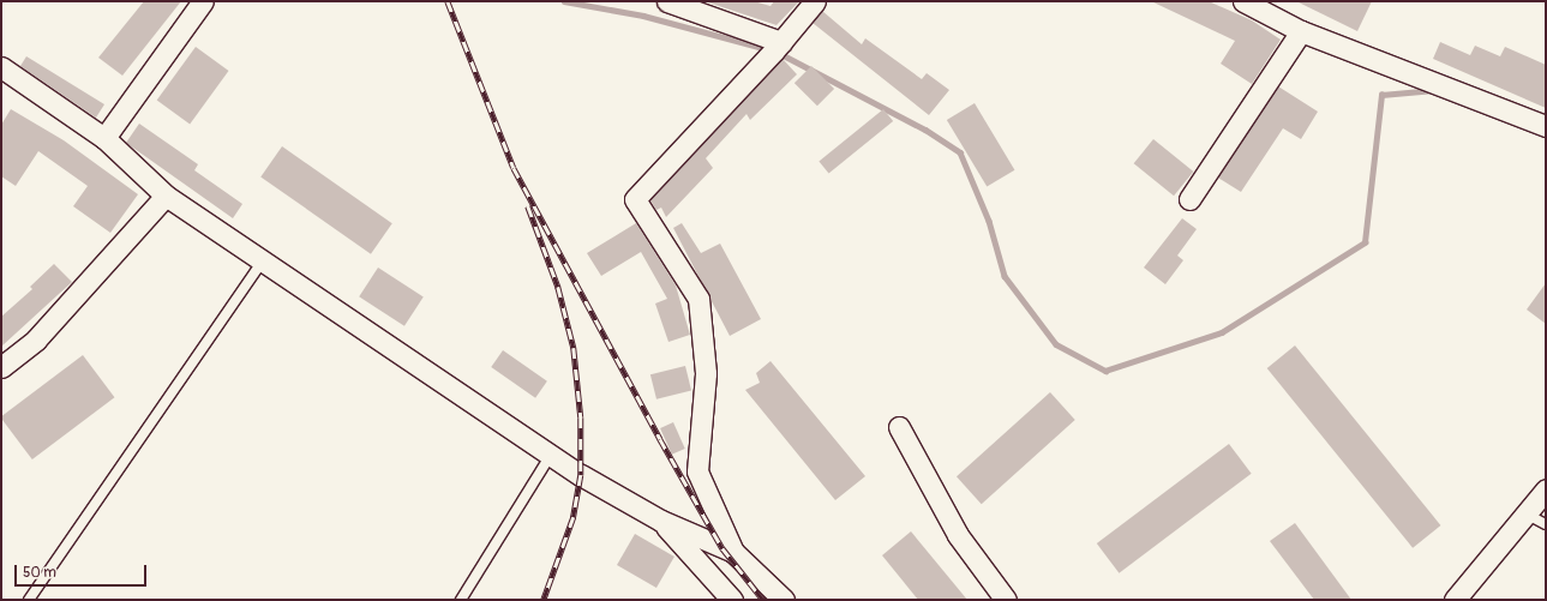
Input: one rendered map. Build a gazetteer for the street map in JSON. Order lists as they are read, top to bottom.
{
  "scale_bar": "50 m"
}
